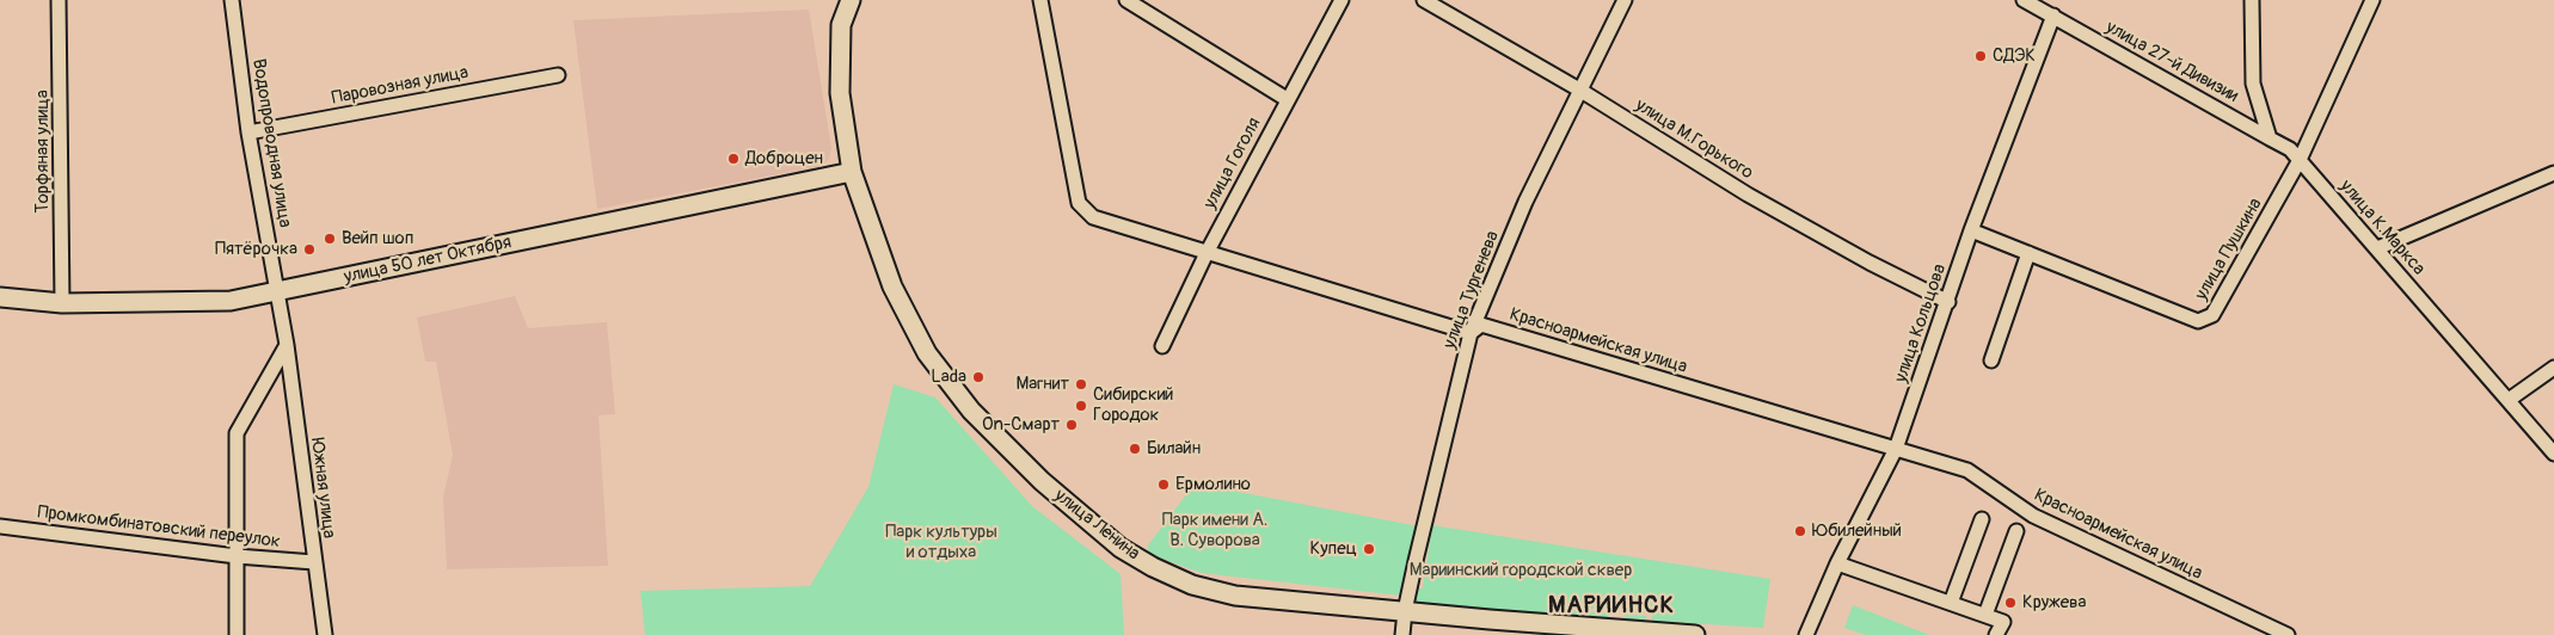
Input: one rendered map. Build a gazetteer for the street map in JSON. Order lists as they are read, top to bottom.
{
  "streets": {
    "main road": ["улица 50 лет Октября", "улица Ленина"],
    "street": [
      "улица 27-й Дивизии",
      "Паровозная улица",
      "улица М.Горького",
      "Водопроводная улица",
      "Торфяная улица",
      "улица Гоголя",
      "улица К.Маркса",
      "улица Пушкина",
      "улица Тургенева",
      "улица Кольцова",
      "Красноармейская улица",
      "Южная улица",
      "Промкомбинатовский переулок"
    ]
  },
  "crossings": [
    ["улица 27-й Дивизии", "улица К.Маркса"],
    ["улица 27-й Дивизии", "улица Кольцова"],
    ["Паровозная улица", "Водопроводная улица"],
    ["улица М.Горького", "улица Тургенева"],
    ["улица М.Горького", "улица Кольцова"],
    ["Водопроводная улица", "улица 50 лет Октября"],
    ["Водопроводная улица", "Южная улица"],
    ["Торфяная улица", "улица 50 лет Октября"],
    ["улица Гоголя", "Красноармейская улица"],
    ["улица К.Маркса", "улица Пушкина"],
    ["улица Пушкина", "улица Кольцова"],
    ["улица 50 лет Октября", "улица Ленина"],
    ["улица Тургенева", "Красноармейская улица"],
    ["улица Тургенева", "улица Ленина"],
    ["улица Кольцова", "Красноармейская улица"],
    ["Южная улица", "Промкомбинатовский переулок"]
  ],
  "districts": ["МАРИИНСК"],
  "parks": ["Парк имени А. В. Суворова", "Парк культуры и отдыха", "Мариинский городской сквер"],
  "places": [
    "СДЭК",
    "Доброцен",
    "Вейп шоп",
    "Пятёрочка",
    "Lada",
    "Магнит",
    "Сибирский Городок",
    "On-Смарт",
    "Билайн",
    "Ермолино",
    "Юбилейный",
    "Купец",
    "Кружева"
  ]
}
